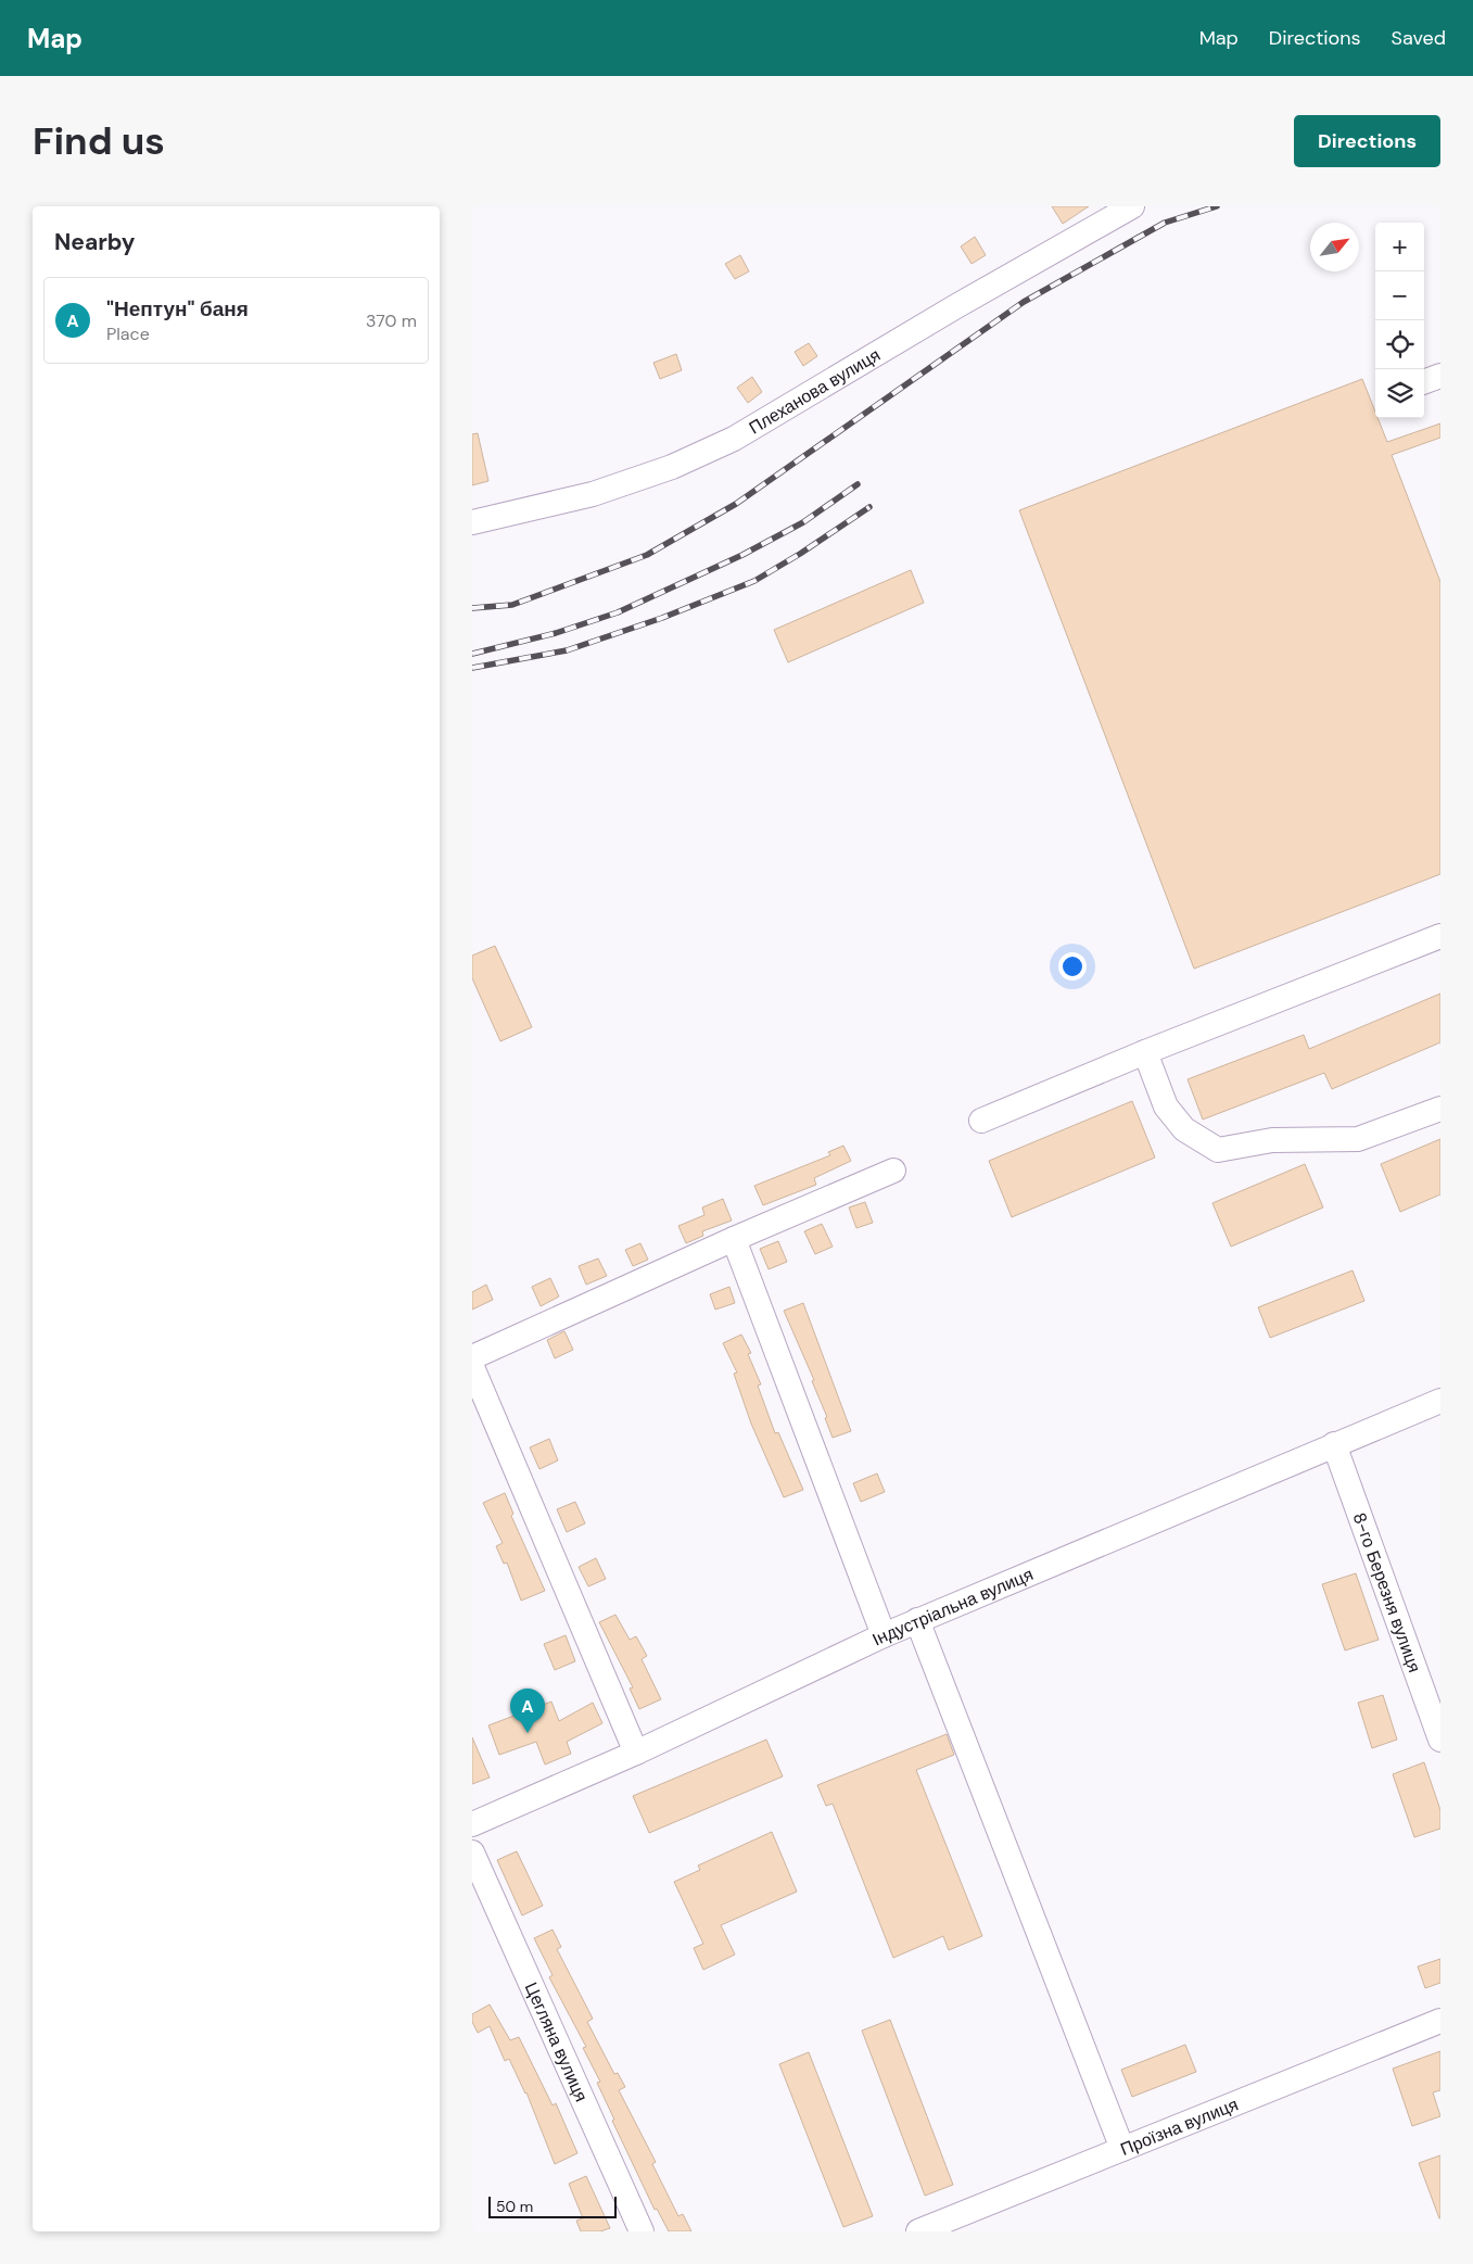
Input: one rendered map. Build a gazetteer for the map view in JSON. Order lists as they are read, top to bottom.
{
  "streets": {
    "street": [
      "Плеханова вулиця",
      "8-го Березня вулиця",
      "Індустріальна вулиця",
      "Цегляна вулиця",
      "Проїзна вулиця"
    ]
  },
  "crossings": [
    ["8-го Березня вулиця", "Індустріальна вулиця"]
  ],
  "scale_bar": "50 m",
  "north": "top right",
  "page": {
    "header": "Map",
    "nav": ["Map", "Directions", "Saved"],
    "buttons": "Directions",
    "title": "Find us",
    "heading": "Nearby",
    "map_buttons": ["+", "−"],
    "list": [
      {
        "mark": "A",
        "name": "\"Нептун\" баня",
        "note": "Place",
        "value": "370 m"
      }
    ],
    "pins": "A",
    "scale": "50 m"
  }
}
